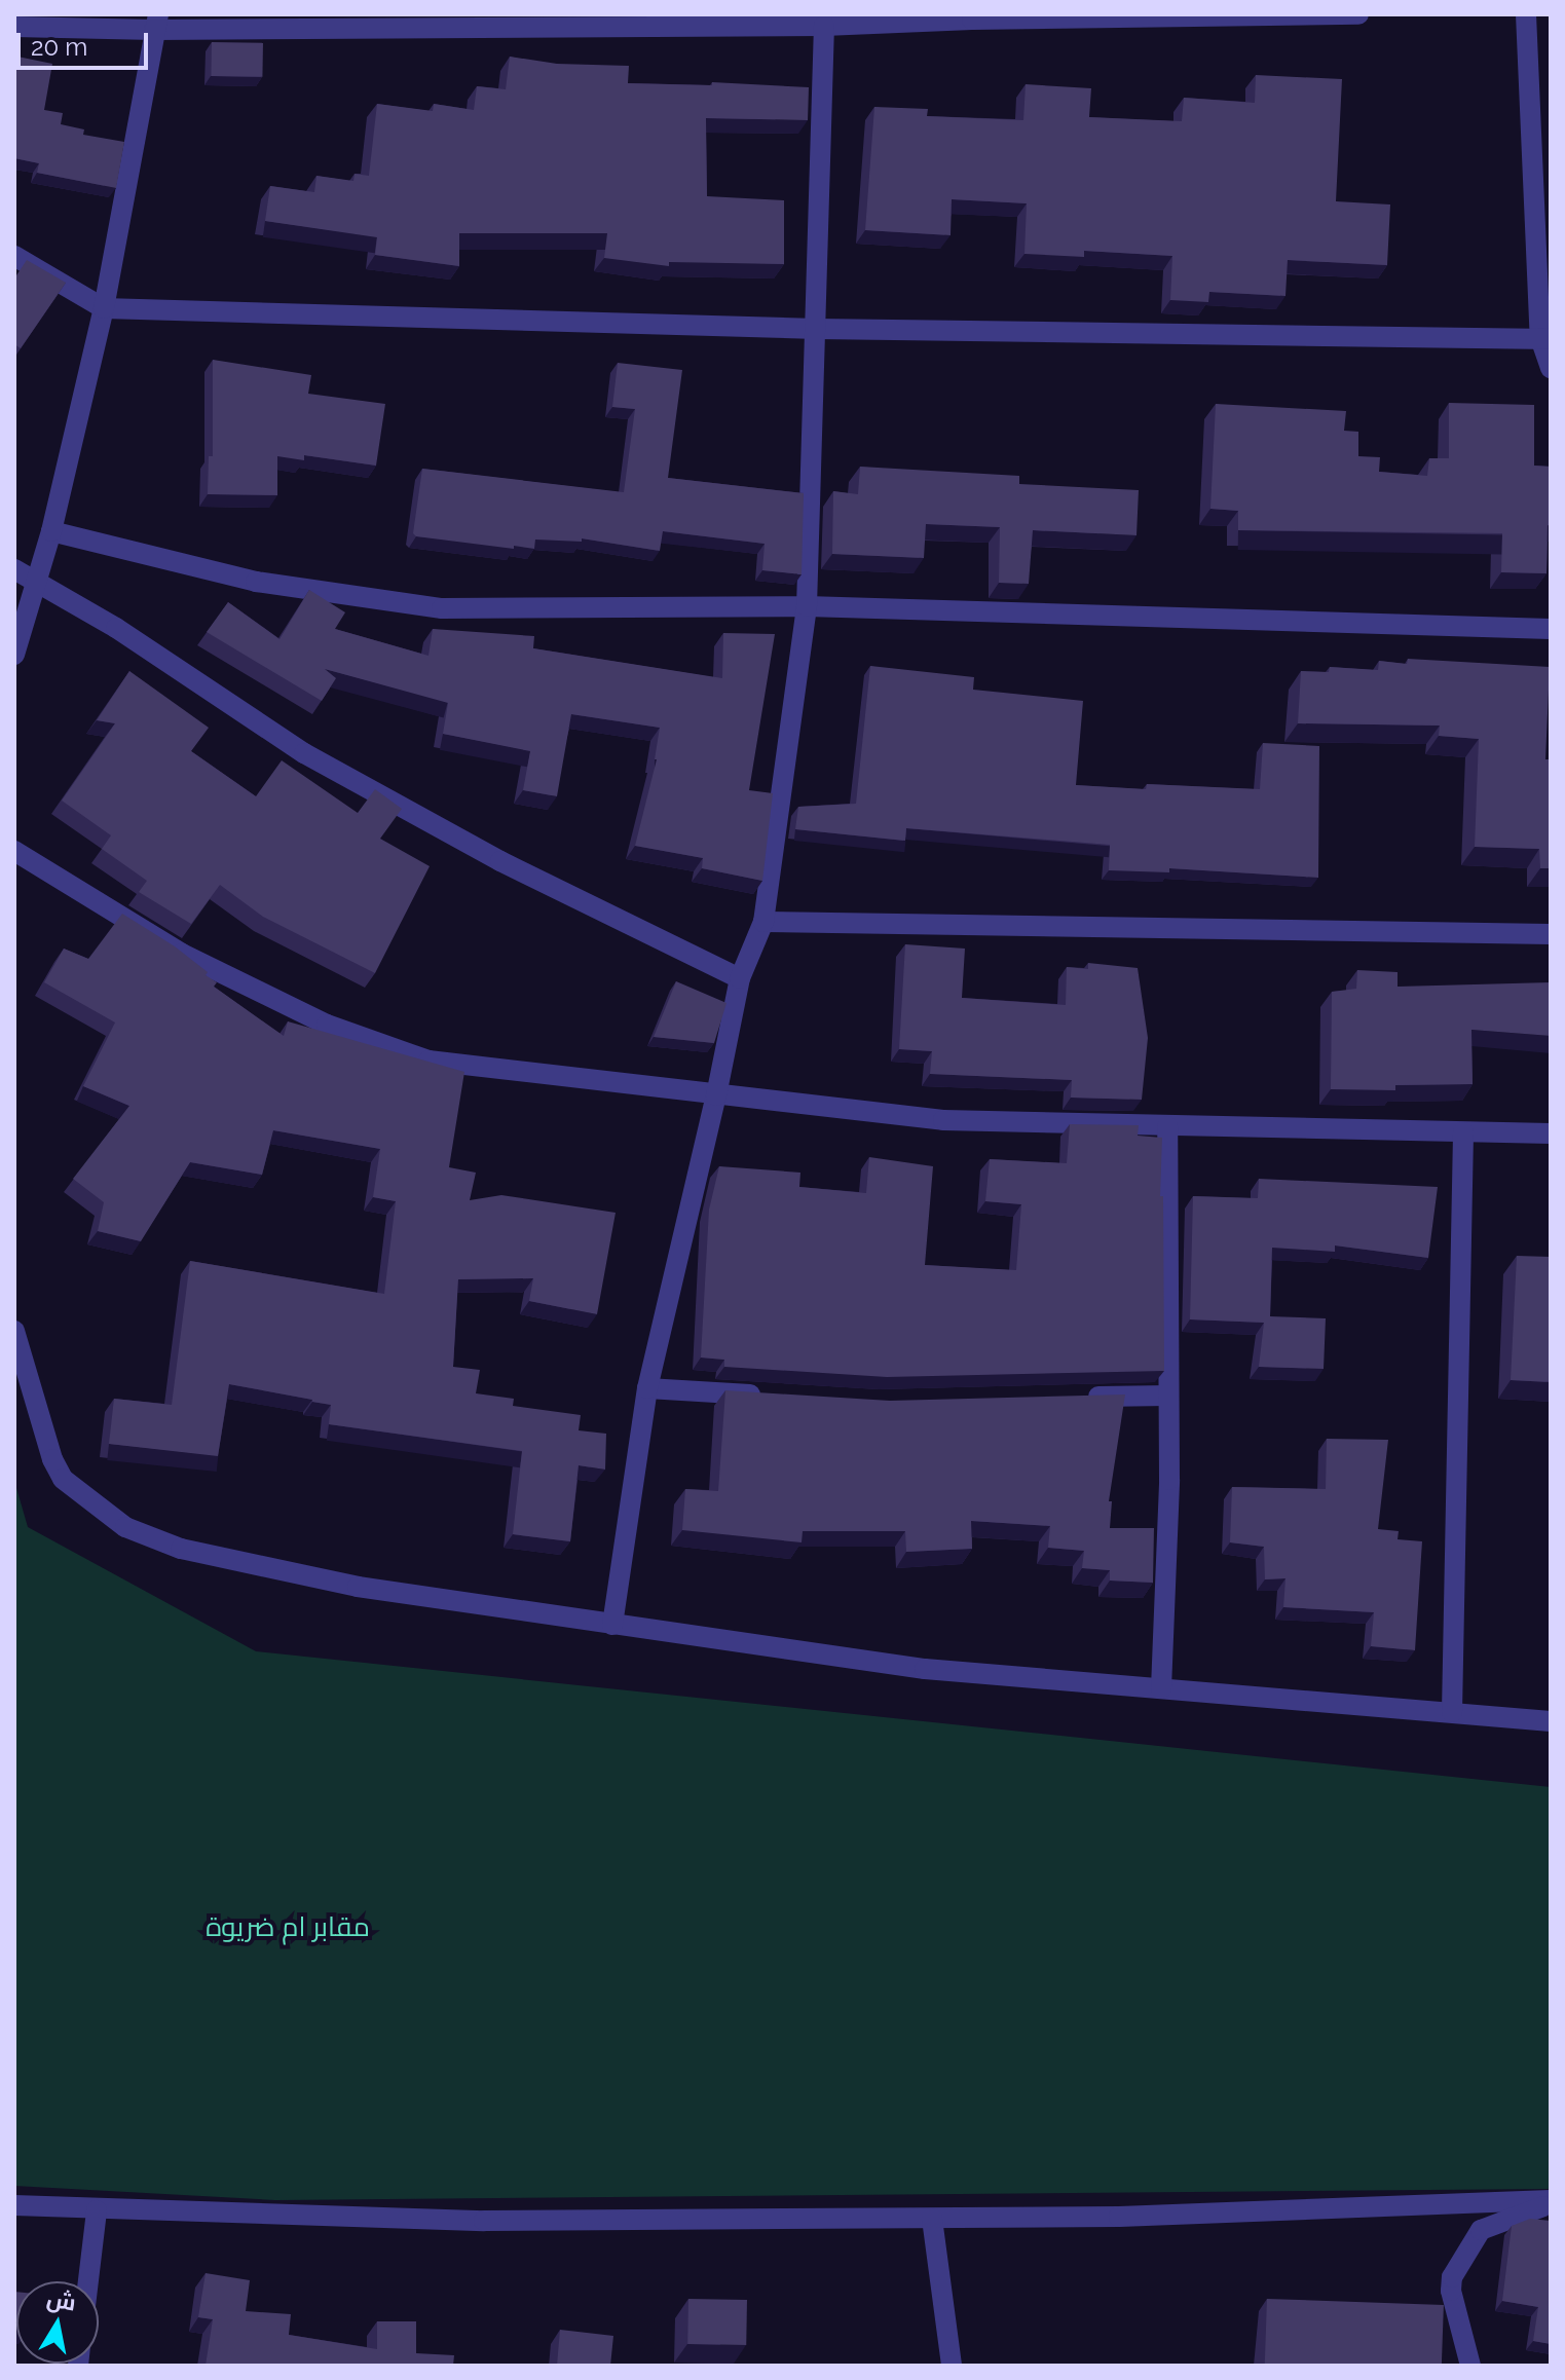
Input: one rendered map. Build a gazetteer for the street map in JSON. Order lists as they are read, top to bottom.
{
  "parks": ["مقابر ام ضريوة"],
  "scale_bar": "20 m",
  "north": "top"
}
